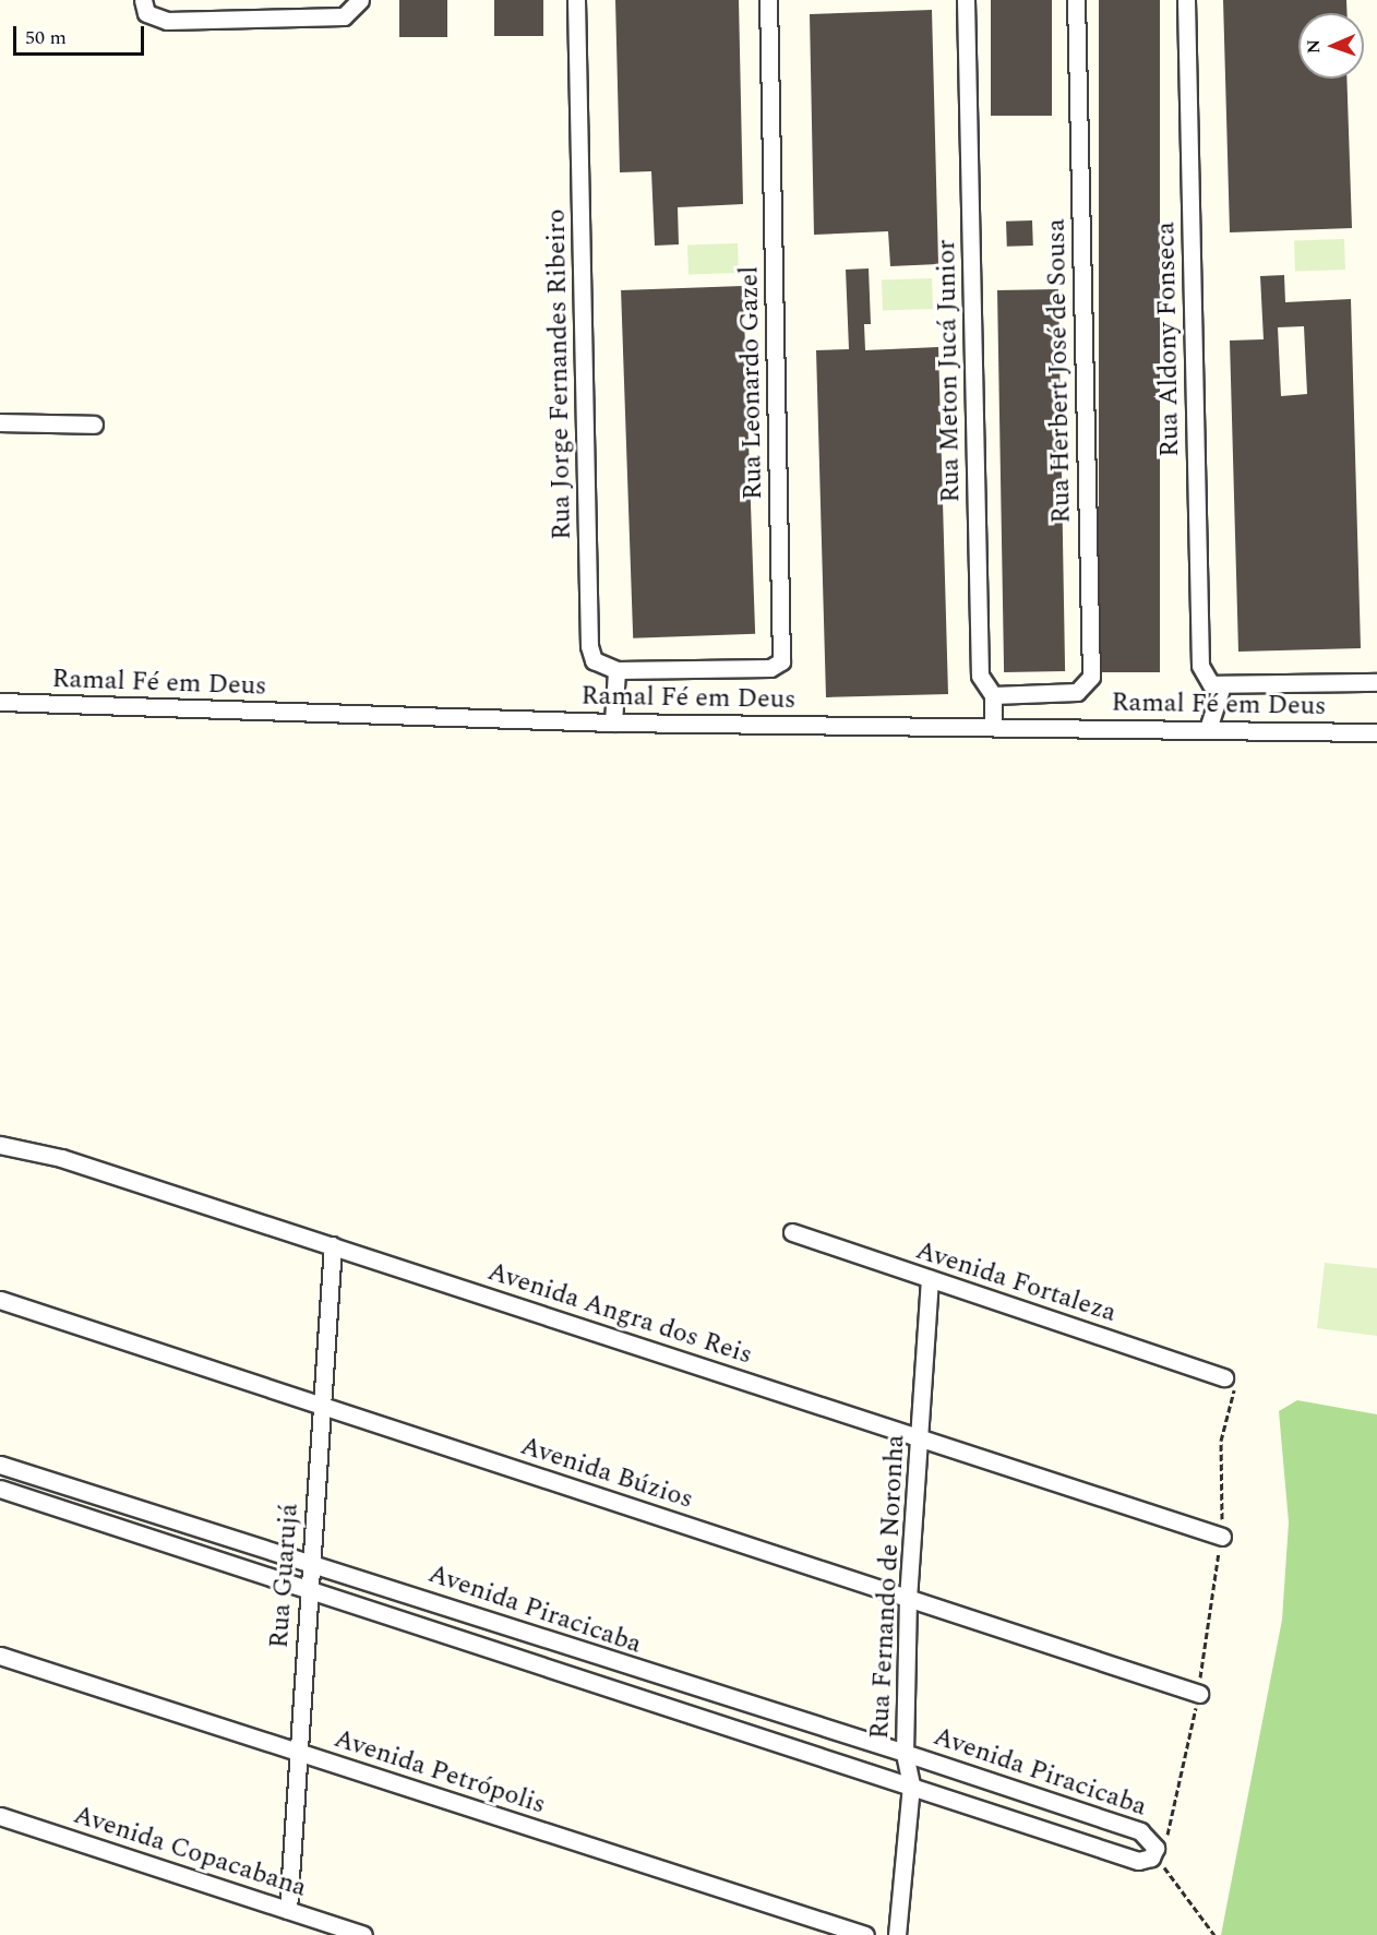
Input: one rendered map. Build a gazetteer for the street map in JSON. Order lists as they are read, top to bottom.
{
  "streets": {
    "street": [
      "Rua Aldony Fonseca",
      "Rua Meton Jucá Junior",
      "Rua Herbert José de Sousa",
      "Rua Jorge Fernandes Ribeiro",
      "Rua Leonardo Gazel",
      "Ramal Fé em Deus",
      "Avenida Fortaleza",
      "Avenida Angra dos Reis",
      "Avenida Búzios",
      "Rua Guarujá",
      "Rua Fernando de Noronha",
      "Avenida Piracicaba",
      "Avenida Petrópolis",
      "Avenida Copacabana"
    ]
  },
  "crossings": [
    ["Rua Meton Jucá Junior", "Rua Herbert José de Sousa"],
    ["Rua Jorge Fernandes Ribeiro", "Rua Leonardo Gazel"],
    ["Avenida Fortaleza", "Rua Fernando de Noronha"],
    ["Avenida Angra dos Reis", "Rua Guarujá"],
    ["Avenida Angra dos Reis", "Rua Fernando de Noronha"],
    ["Avenida Búzios", "Rua Guarujá"],
    ["Avenida Búzios", "Rua Fernando de Noronha"],
    ["Rua Guarujá", "Avenida Piracicaba"],
    ["Rua Guarujá", "Avenida Petrópolis"],
    ["Rua Guarujá", "Avenida Copacabana"],
    ["Rua Fernando de Noronha", "Avenida Piracicaba"]
  ],
  "scale_bar": "50 m",
  "north": "left"
}
